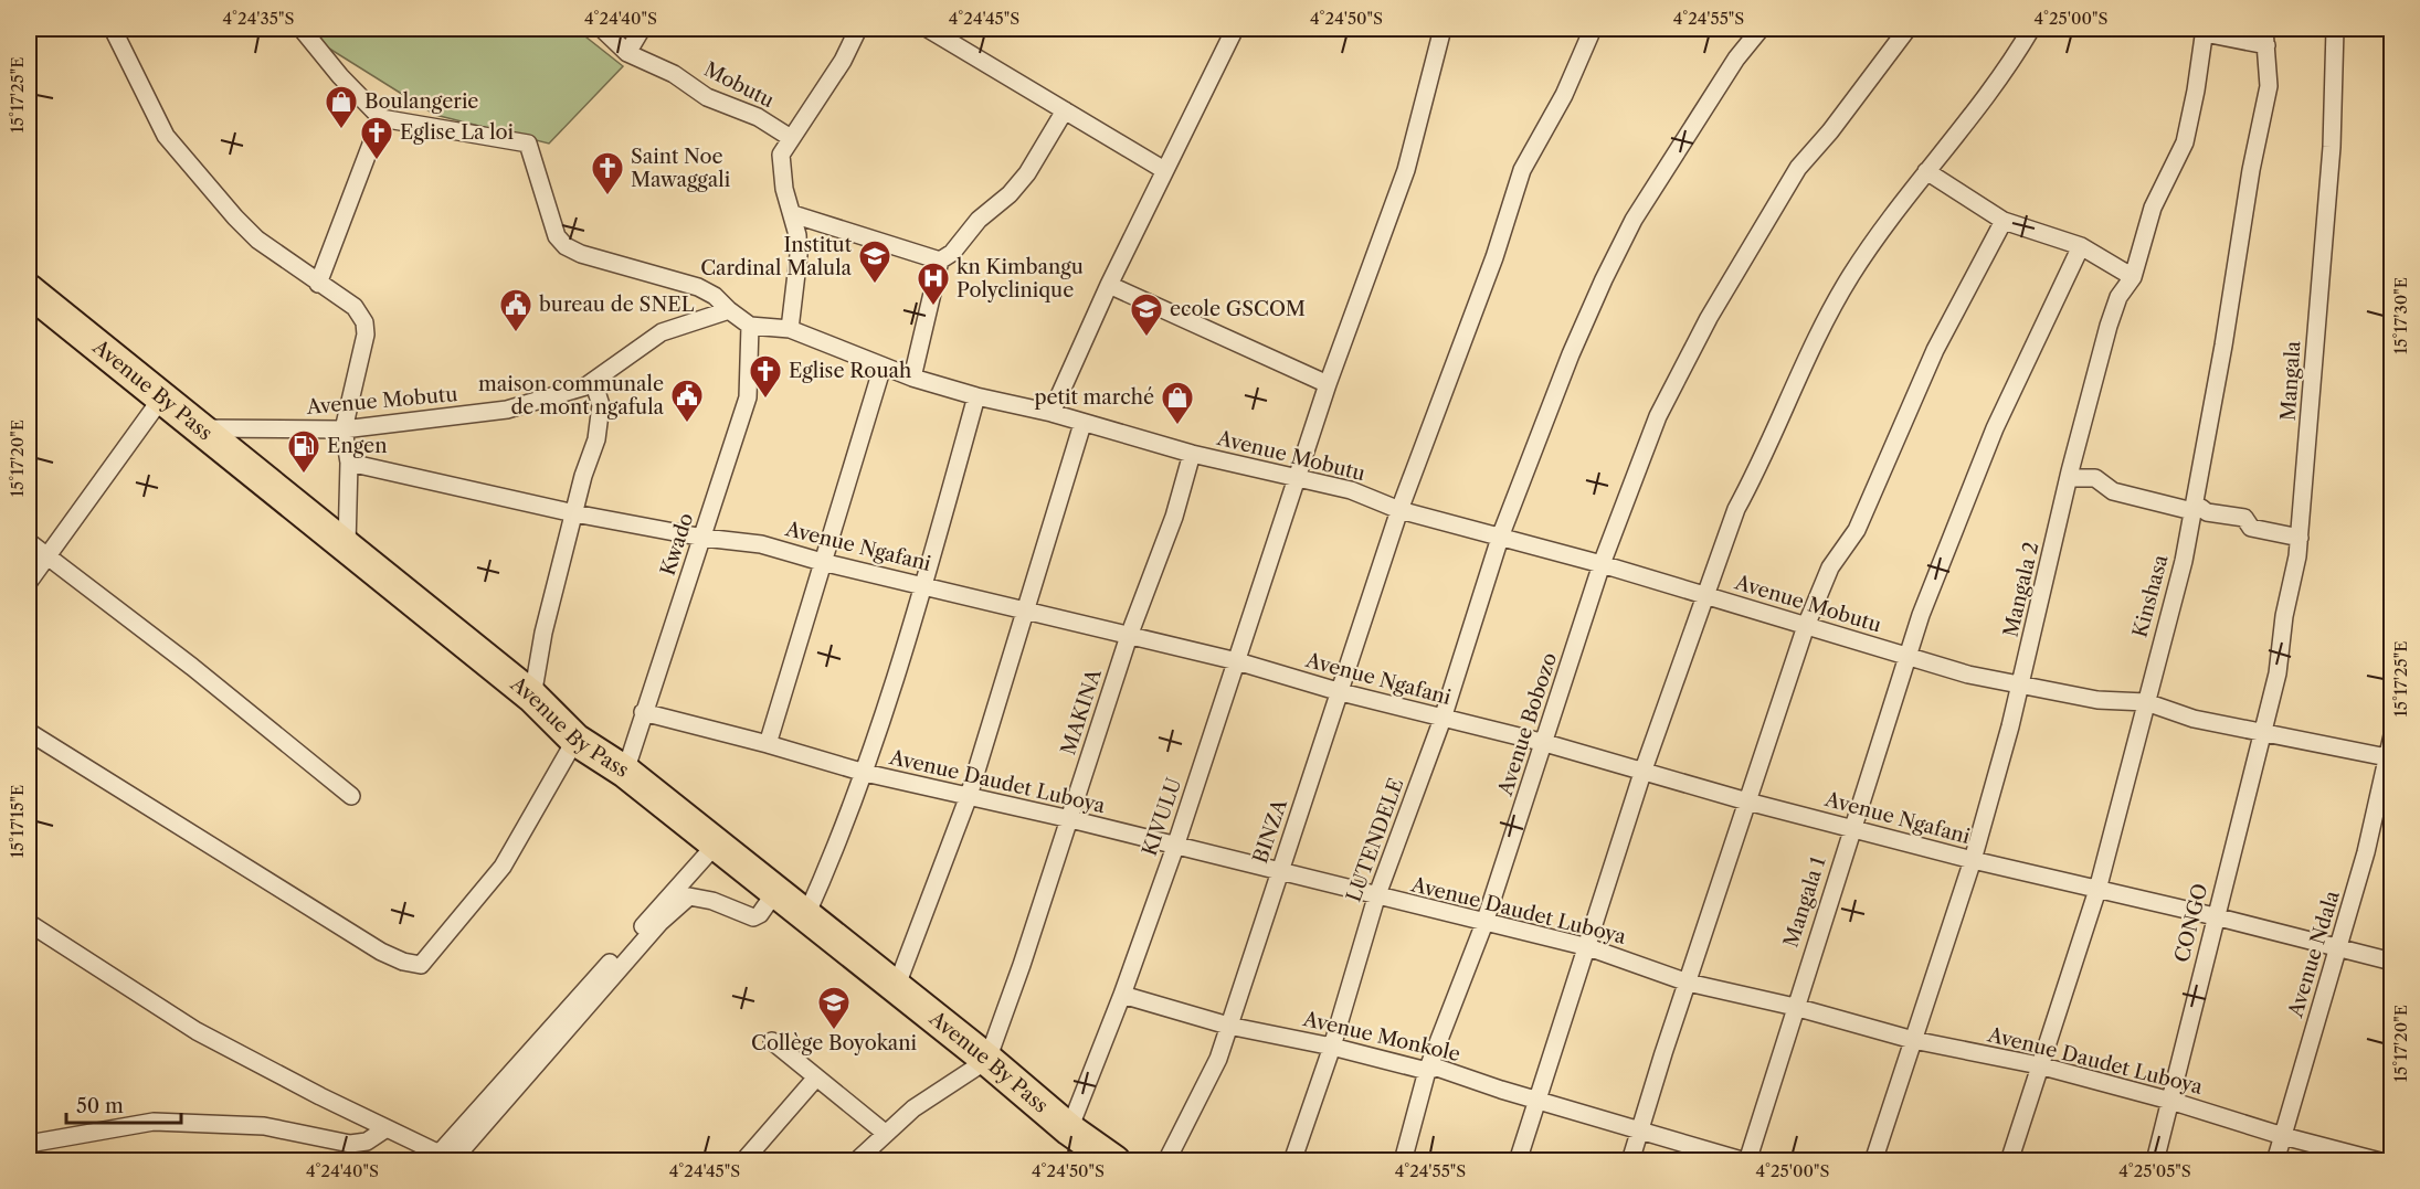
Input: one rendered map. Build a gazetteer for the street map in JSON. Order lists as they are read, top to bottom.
{
  "streets": {
    "highway": ["Avenue By Pass"],
    "street": [
      "Mobutu",
      "Mangala",
      "Avenue Mobutu",
      "Kwado",
      "Avenue Ngafani",
      "Mangala 2",
      "Kinshasa",
      "MAKINA",
      "Avenue Bobozo",
      "Avenue Daudet Luboya",
      "KIVULU",
      "BINZA",
      "LUTENDELE",
      "Mangala 1",
      "CONGO",
      "Avenue Ndala",
      "Avenue Monkole"
    ]
  },
  "crossings": [
    ["Mangala", "Avenue Mobutu"],
    ["Mangala", "CONGO"],
    ["Avenue By Pass", "Avenue Mobutu"],
    ["Avenue By Pass", "Kwado"],
    ["Avenue By Pass", "MAKINA"],
    ["Avenue By Pass", "KIVULU"],
    ["Avenue Mobutu", "Kwado"],
    ["Avenue Mobutu", "Mangala 2"],
    ["Avenue Mobutu", "Kinshasa"],
    ["Avenue Mobutu", "MAKINA"],
    ["Avenue Mobutu", "Avenue Bobozo"],
    ["Avenue Mobutu", "KIVULU"],
    ["Avenue Mobutu", "BINZA"],
    ["Avenue Mobutu", "LUTENDELE"],
    ["Avenue Mobutu", "Mangala 1"],
    ["Avenue Mobutu", "CONGO"],
    ["Avenue Mobutu", "Avenue Ndala"],
    ["Kwado", "Avenue Ngafani"],
    ["Kwado", "Avenue Daudet Luboya"],
    ["Avenue Ngafani", "Mangala 2"],
    ["Avenue Ngafani", "Kinshasa"],
    ["Avenue Ngafani", "MAKINA"],
    ["Avenue Ngafani", "Avenue Bobozo"],
    ["Avenue Ngafani", "KIVULU"],
    ["Avenue Ngafani", "BINZA"],
    ["Avenue Ngafani", "LUTENDELE"],
    ["Avenue Ngafani", "Mangala 1"],
    ["Avenue Ngafani", "CONGO"],
    ["Avenue Ngafani", "Avenue Ndala"],
    ["Mangala 2", "Avenue Daudet Luboya"],
    ["Kinshasa", "Avenue Daudet Luboya"],
    ["MAKINA", "Avenue Daudet Luboya"],
    ["Avenue Bobozo", "Avenue Daudet Luboya"],
    ["Avenue Bobozo", "Avenue Monkole"],
    ["Avenue Daudet Luboya", "KIVULU"],
    ["Avenue Daudet Luboya", "BINZA"],
    ["Avenue Daudet Luboya", "LUTENDELE"],
    ["Avenue Daudet Luboya", "Mangala 1"],
    ["Avenue Daudet Luboya", "CONGO"],
    ["Avenue Daudet Luboya", "Avenue Ndala"],
    ["KIVULU", "Avenue Monkole"],
    ["BINZA", "Avenue Monkole"],
    ["LUTENDELE", "Avenue Monkole"],
    ["Mangala 1", "Avenue Monkole"]
  ],
  "places": {
    "shop": ["Boulangerie", "petit marché"],
    "church": ["Eglise La loi", "Saint Noe Mawaggali", "Eglise Rouah"],
    "school or university": ["Institut Cardinal Malula", "ecole GSCOM", "Collège Boyokani"],
    "hospital": ["kn Kimbangu Polyclinique"],
    "public building": ["bureau de SNEL", "maison communale de mont ngafula"],
    "fuel station": ["Engen"]
  },
  "scale_bar": "50 m",
  "coordinates": [
    "4°24'35\"S",
    "4°24'40\"S",
    "4°24'45\"S",
    "4°24'50\"S",
    "4°24'55\"S",
    "4°25'00\"S",
    "15°17'25\"E",
    "15°17'30\"E",
    "15°17'20\"E",
    "15°17'15\"E",
    "4°25'05\"S"
  ]
}
